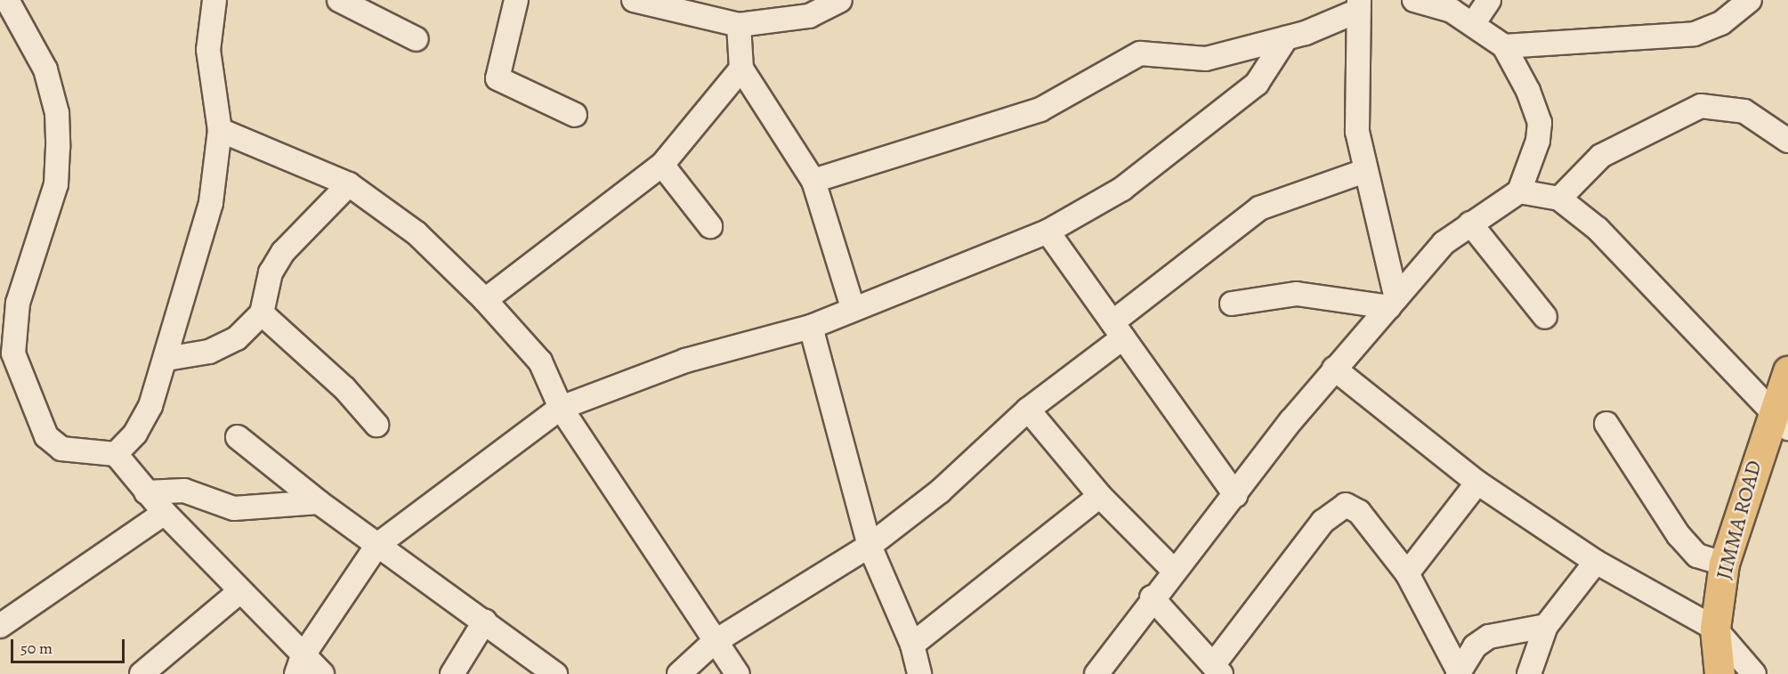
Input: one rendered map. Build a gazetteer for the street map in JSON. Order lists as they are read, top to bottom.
{
  "streets": {
    "highway": ["JIMMA ROAD"]
  },
  "scale_bar": "50 m"
}
